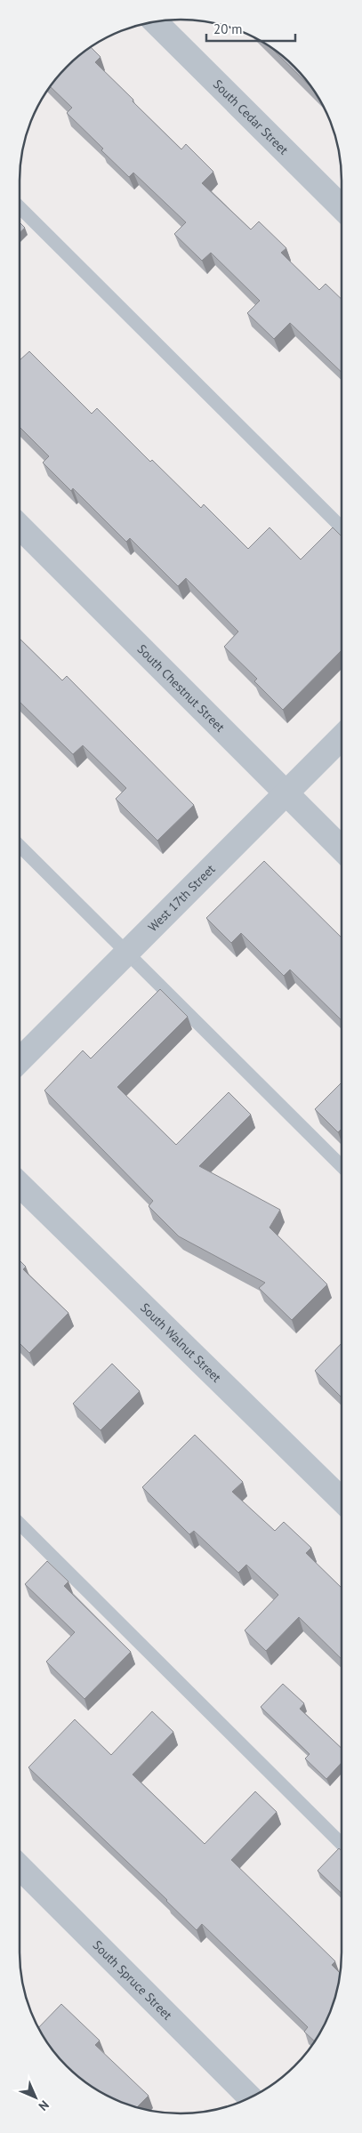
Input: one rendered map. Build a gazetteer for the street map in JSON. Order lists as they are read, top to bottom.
{
  "streets": {
    "street": [
      "South Cedar Street",
      "South Chestnut Street",
      "West 17th Street",
      "South Walnut Street",
      "South Spruce Street"
    ]
  },
  "crossings": [
    ["South Chestnut Street", "West 17th Street"]
  ],
  "scale_bar": "20 m",
  "north": "bottom right"
}
